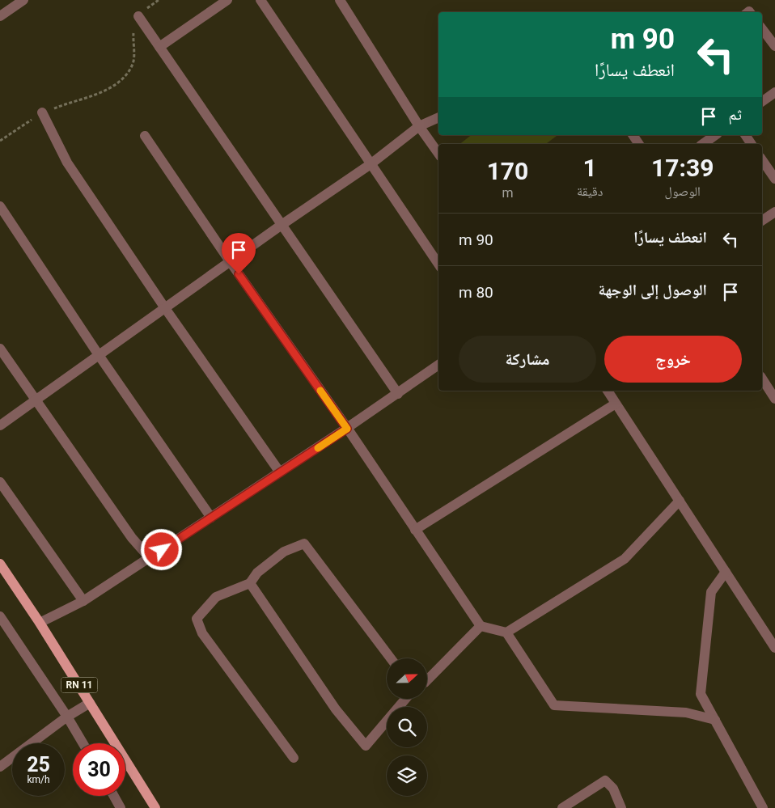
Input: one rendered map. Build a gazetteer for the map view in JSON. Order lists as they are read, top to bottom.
{
  "streets": {
    "main road": ["RN 11"]
  },
  "north": "right",
  "page": {
    "turn": ["90 m", "انعطف يسارًا"],
    "then": "ثم",
    "eta": [
      "17:39",
      "الوصول",
      "1",
      "دقيقة",
      "170",
      "m"
    ],
    "list": [
      {
        "name": "انعطف يسارًا",
        "value": "90 m"
      },
      {
        "name": "الوصول إلى الوجهة",
        "value": "80 m"
      }
    ],
    "buttons": ["خروج", "مشاركة"],
    "speed": "25 km/h",
    "limit": "30"
  }
}
